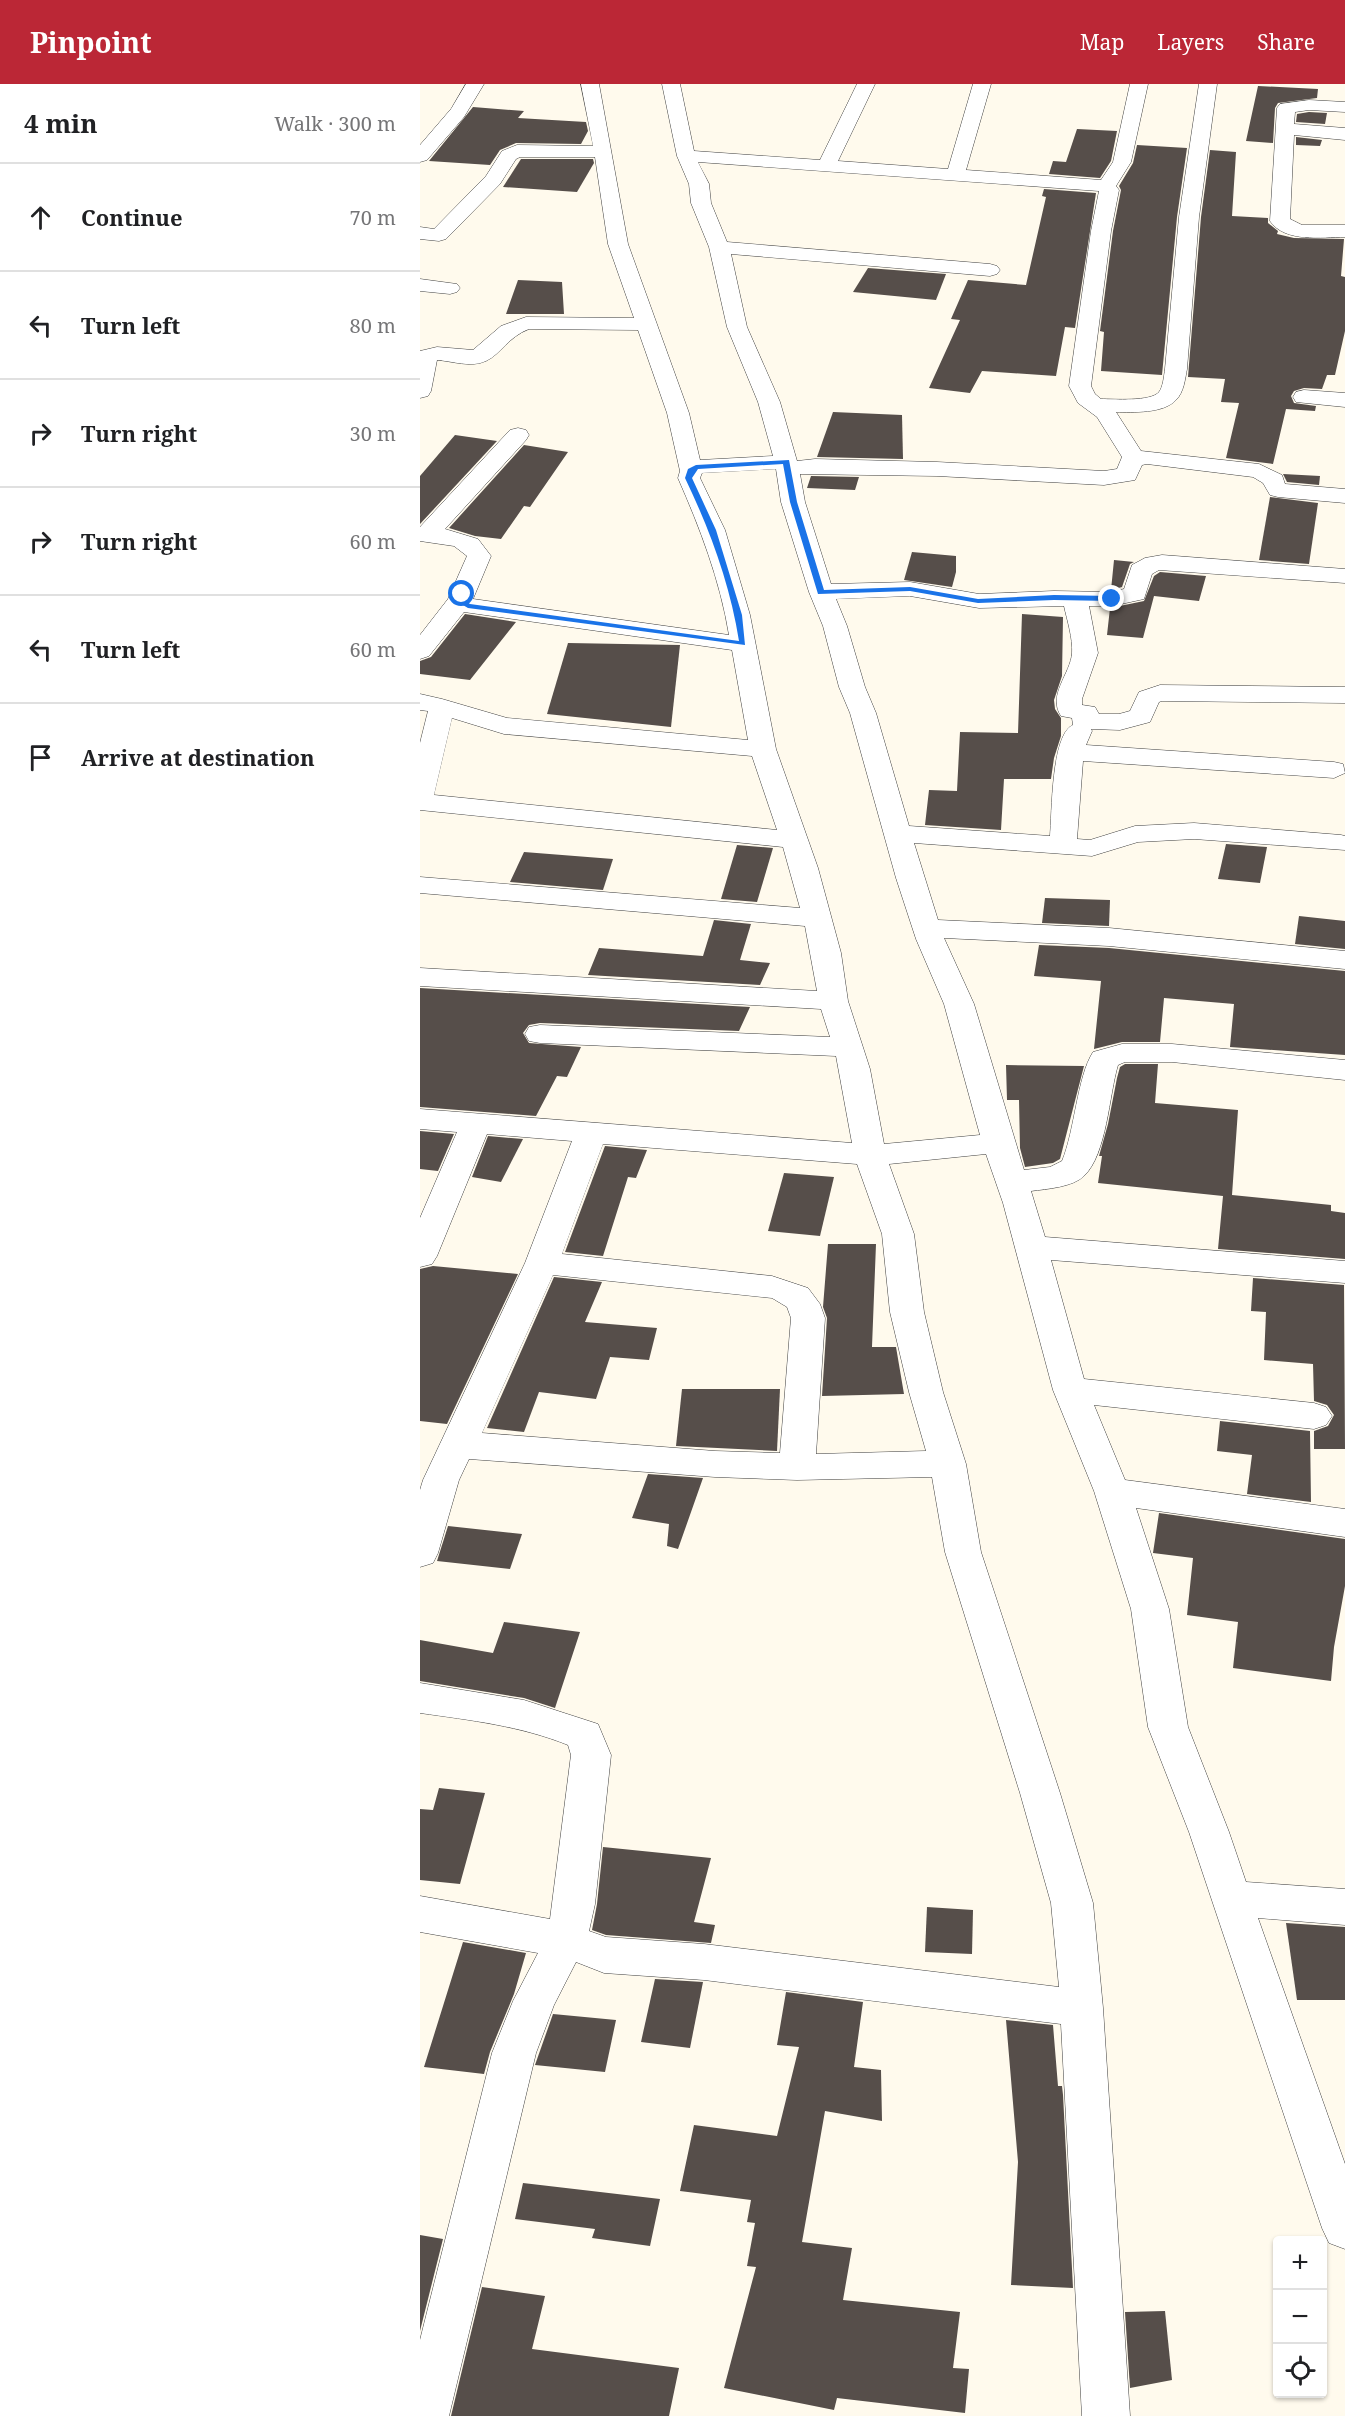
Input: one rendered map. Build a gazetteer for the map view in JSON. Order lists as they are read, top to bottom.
{
  "page": {
    "header": "Pinpoint",
    "nav": ["Map", "Layers", "Share"],
    "heading": ["4 min", "Walk · 300 m"],
    "list": [
      ["Continue", "70 m"],
      ["Turn left", "80 m"],
      ["Turn right", "30 m"],
      ["Turn right", "60 m"],
      ["Turn left", "60 m"],
      "Arrive at destination"
    ],
    "map_buttons": ["+", "−"]
  }
}
